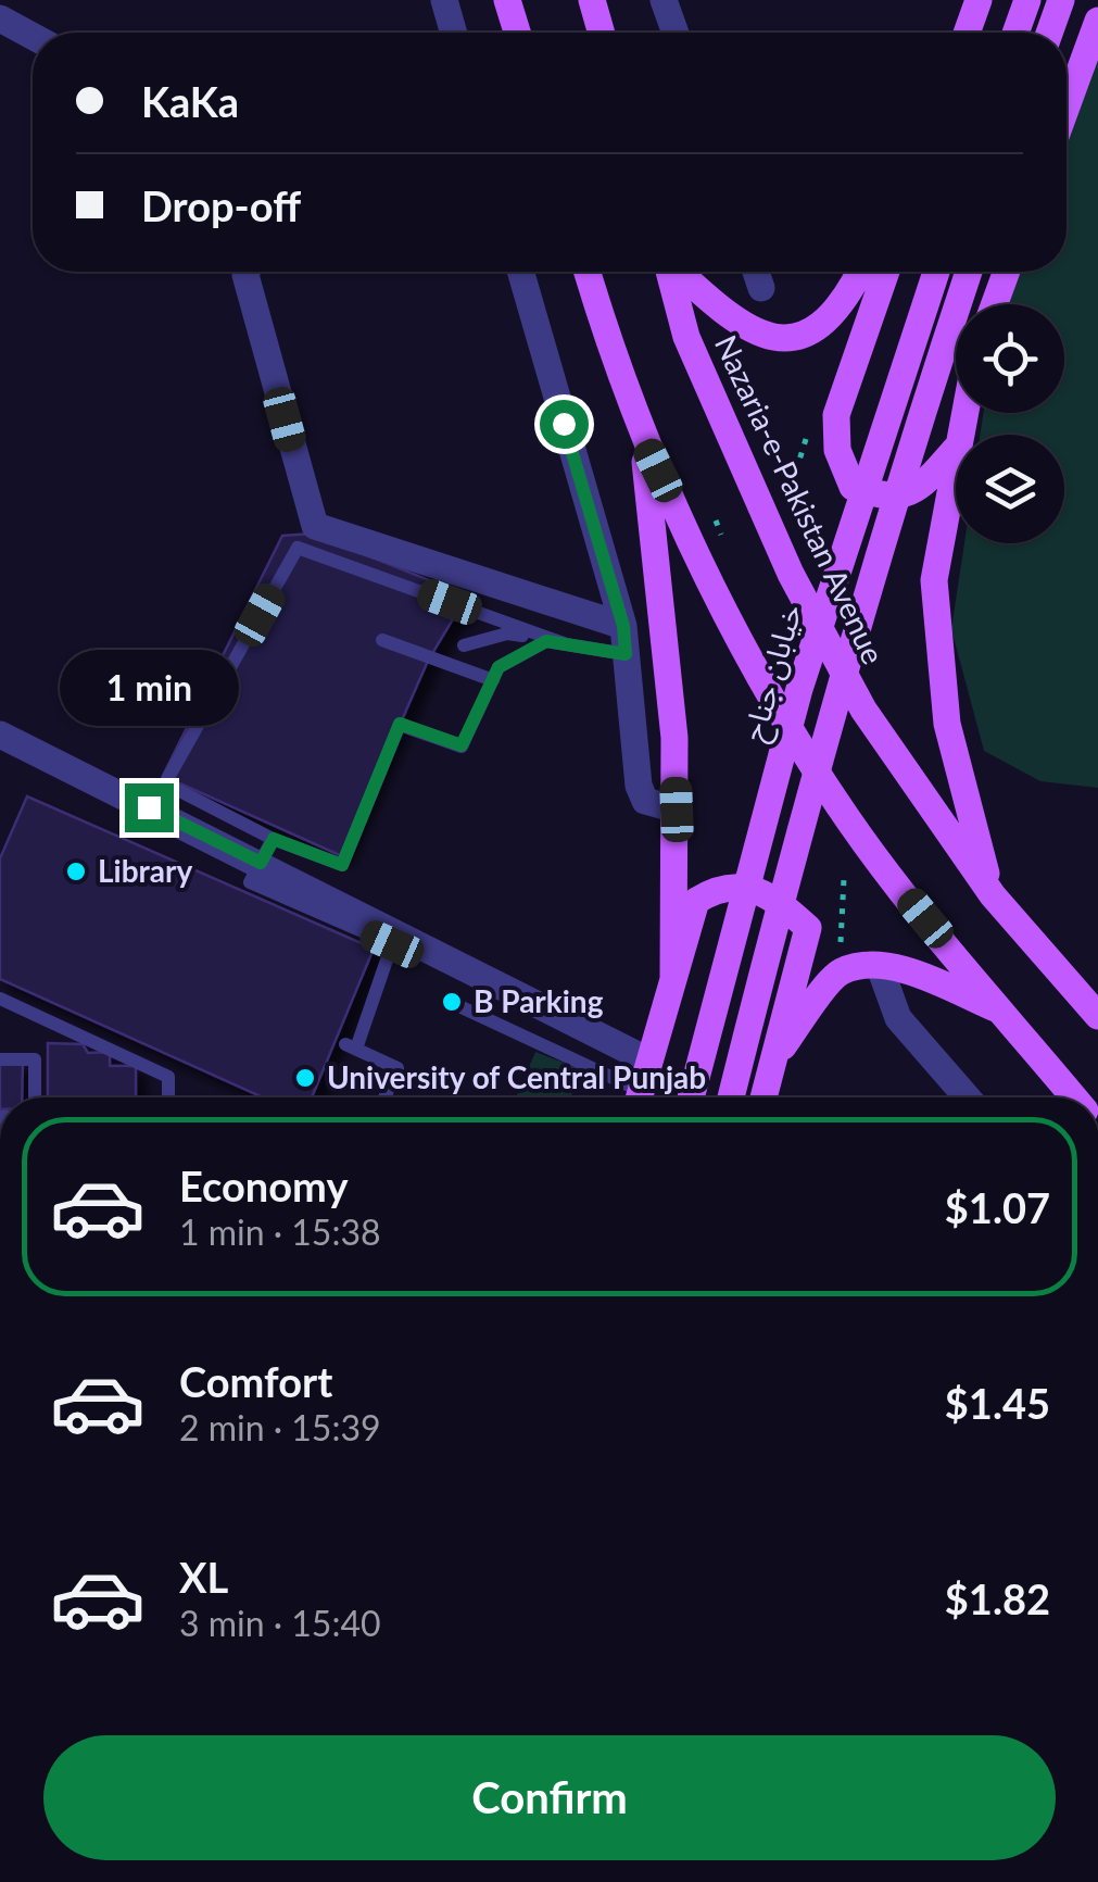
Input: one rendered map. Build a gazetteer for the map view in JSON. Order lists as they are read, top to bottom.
{
  "streets": {
    "main road": ["Nazaria-e-Pakistan Avenue", "خیابان جناح"]
  },
  "places": ["Library", "B Parking", "University of Central Punjab"],
  "page": {
    "banner": ["KaKa", "Drop-off"],
    "bubble": "1 min",
    "list": [
      {
        "name": "Economy",
        "note": "1 min · 15:38",
        "value": "$1.07"
      },
      {
        "name": "Comfort",
        "note": "2 min · 15:39",
        "value": "$1.45"
      },
      {
        "name": "XL",
        "note": "3 min · 15:40",
        "value": "$1.82"
      }
    ],
    "buttons": "Confirm"
  }
}
